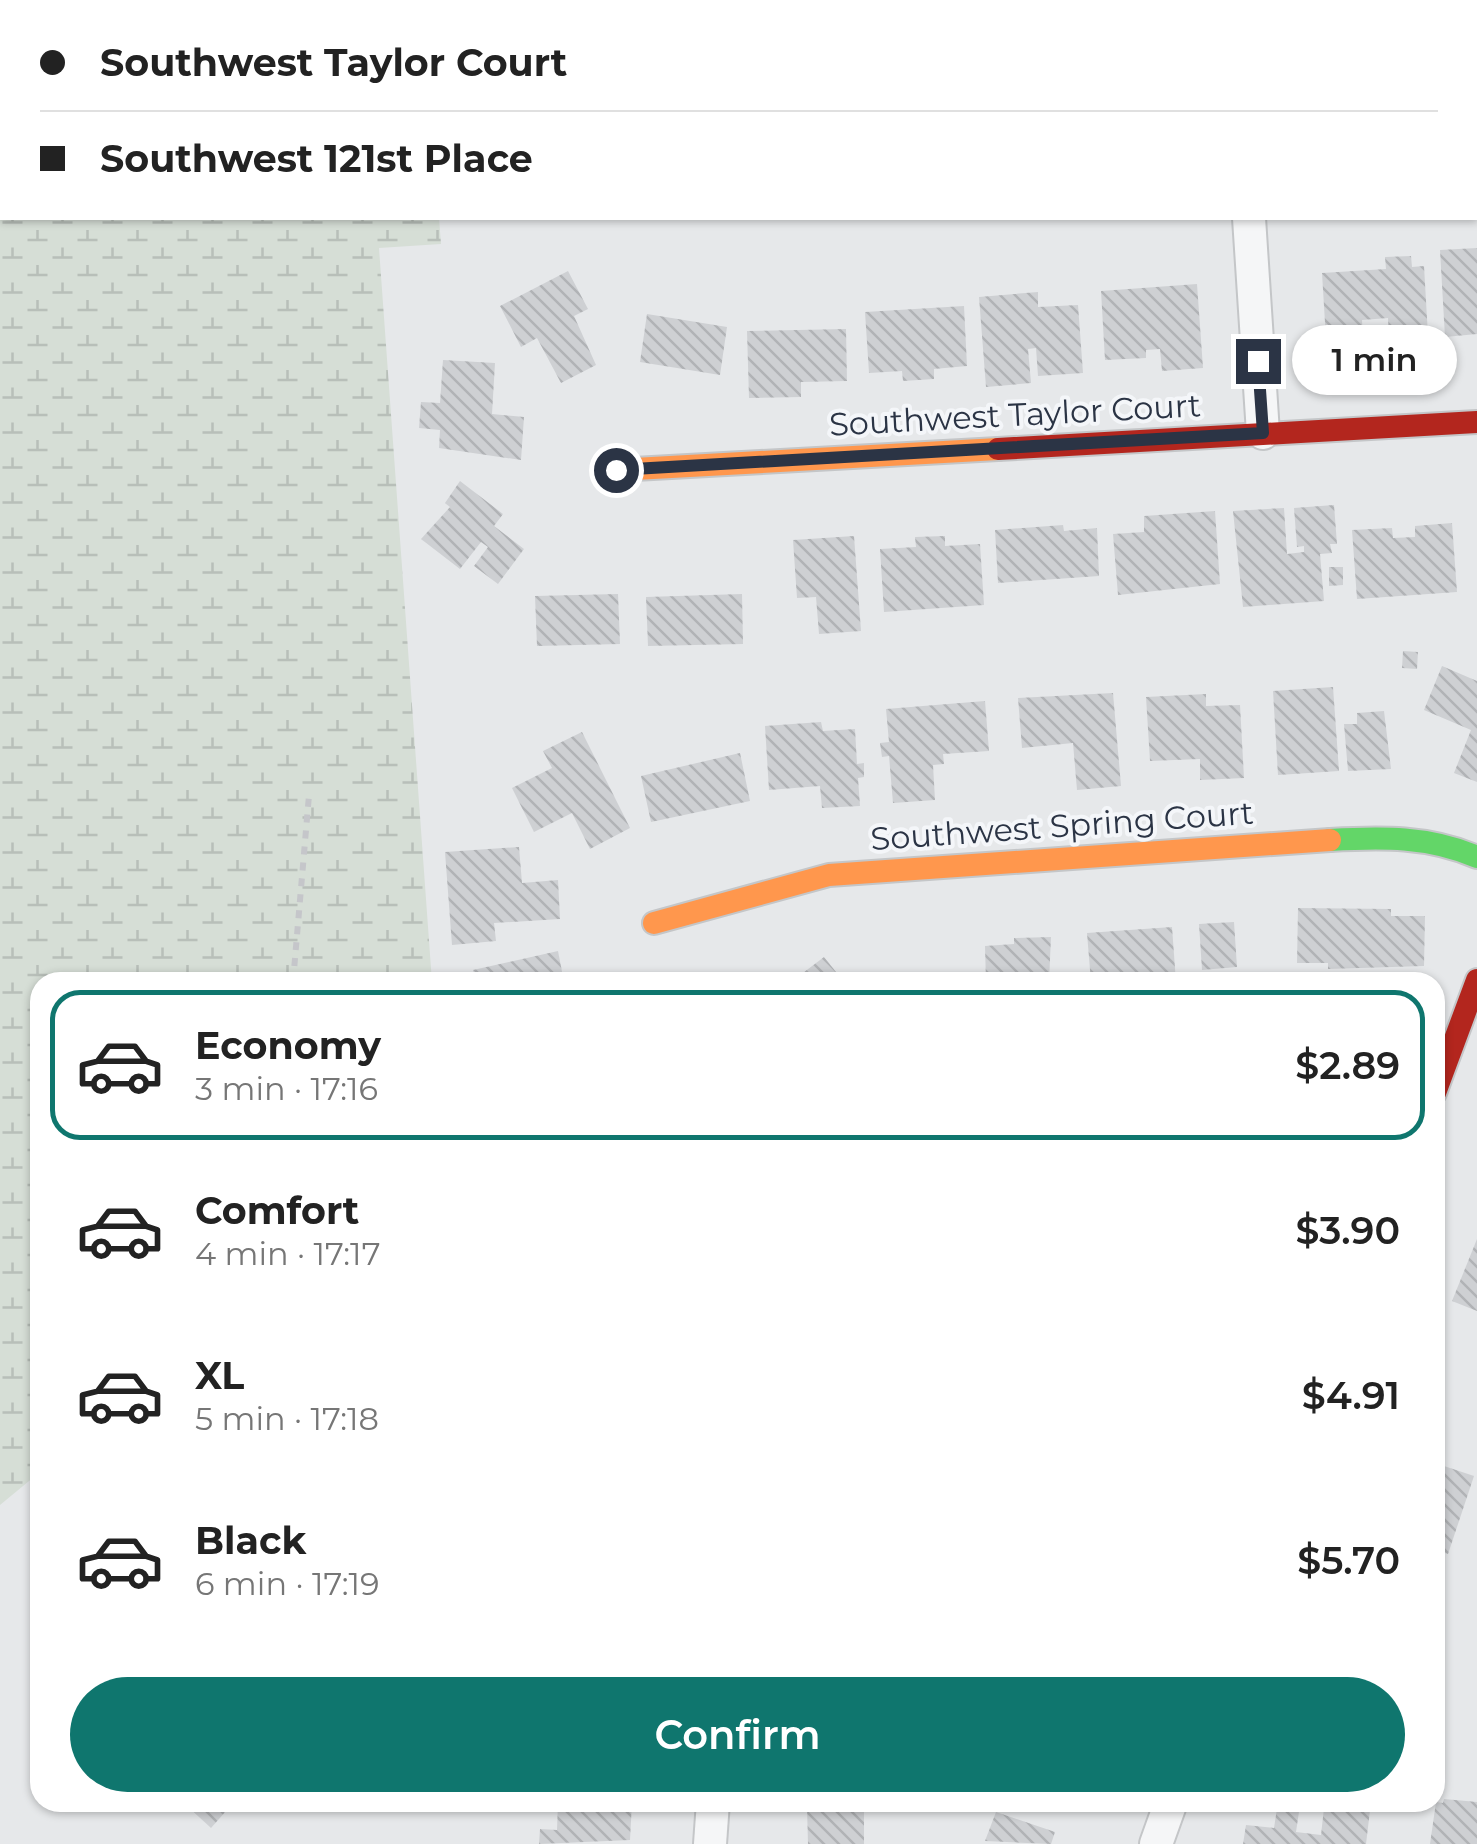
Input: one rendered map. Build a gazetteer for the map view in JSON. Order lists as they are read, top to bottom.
{
  "streets": {
    "street": ["Southwest Taylor Court", "Southwest Spring Court"]
  },
  "page": {
    "banner": ["Southwest Taylor Court", "Southwest 121st Place"],
    "bubble": "1 min",
    "list": [
      {
        "name": "Economy",
        "note": "3 min · 17:16",
        "value": "$2.89"
      },
      {
        "name": "Comfort",
        "note": "4 min · 17:17",
        "value": "$3.90"
      },
      {
        "name": "XL",
        "note": "5 min · 17:18",
        "value": "$4.91"
      },
      {
        "name": "Black",
        "note": "6 min · 17:19",
        "value": "$5.70"
      }
    ],
    "buttons": "Confirm"
  }
}
